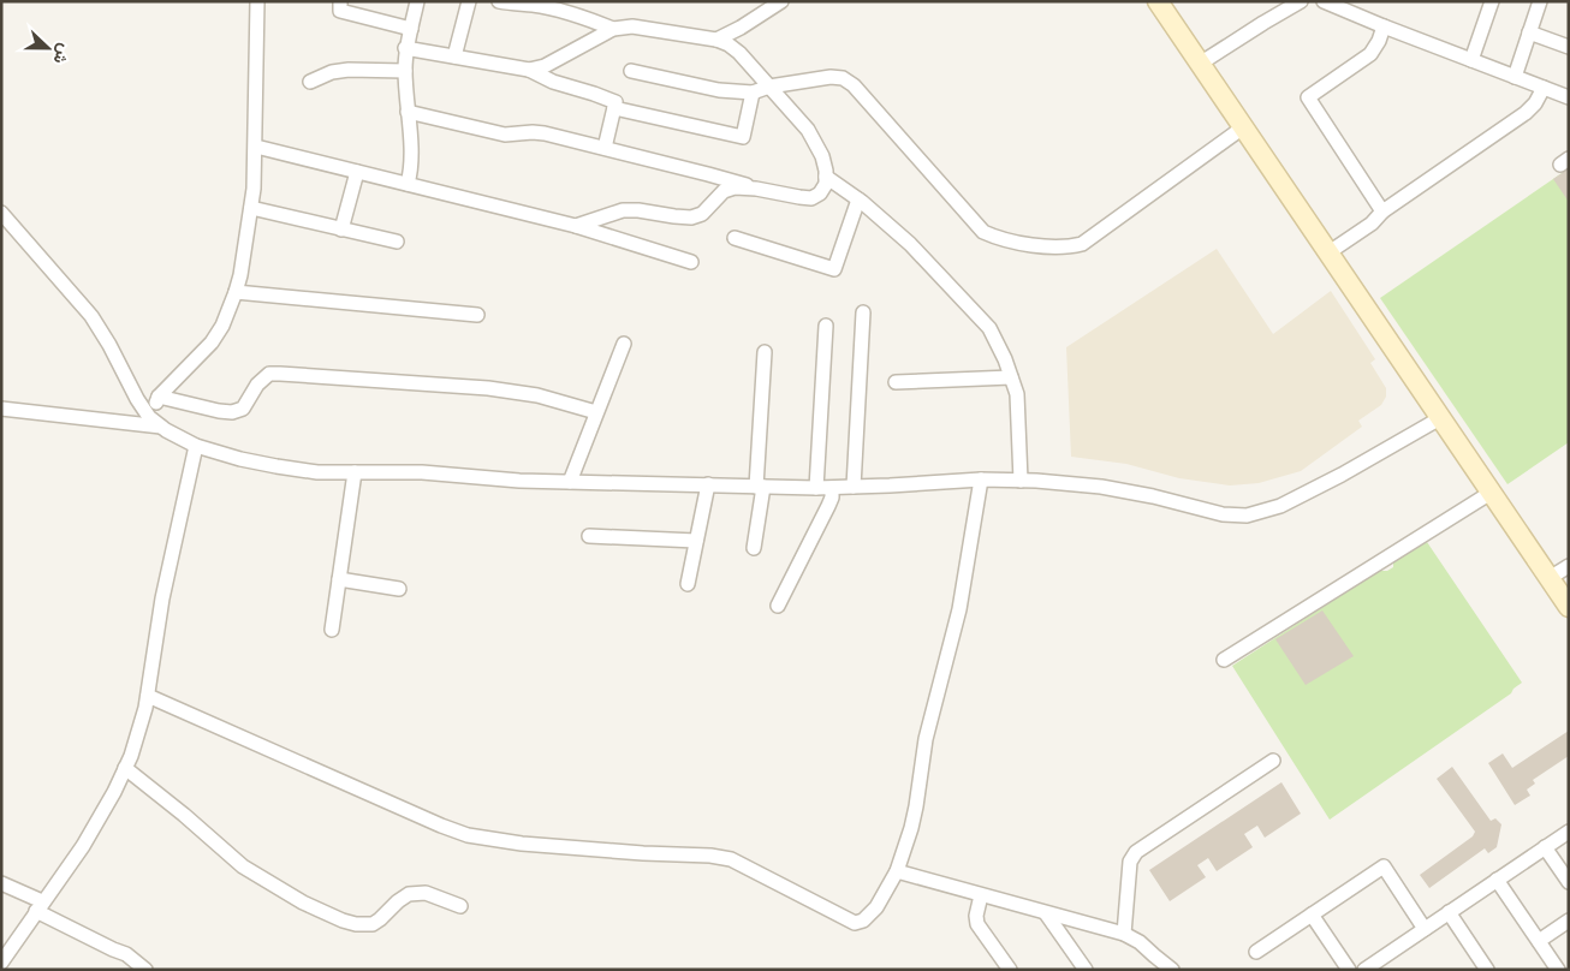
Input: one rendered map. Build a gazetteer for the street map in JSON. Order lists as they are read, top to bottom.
{
  "north": "right"
}
